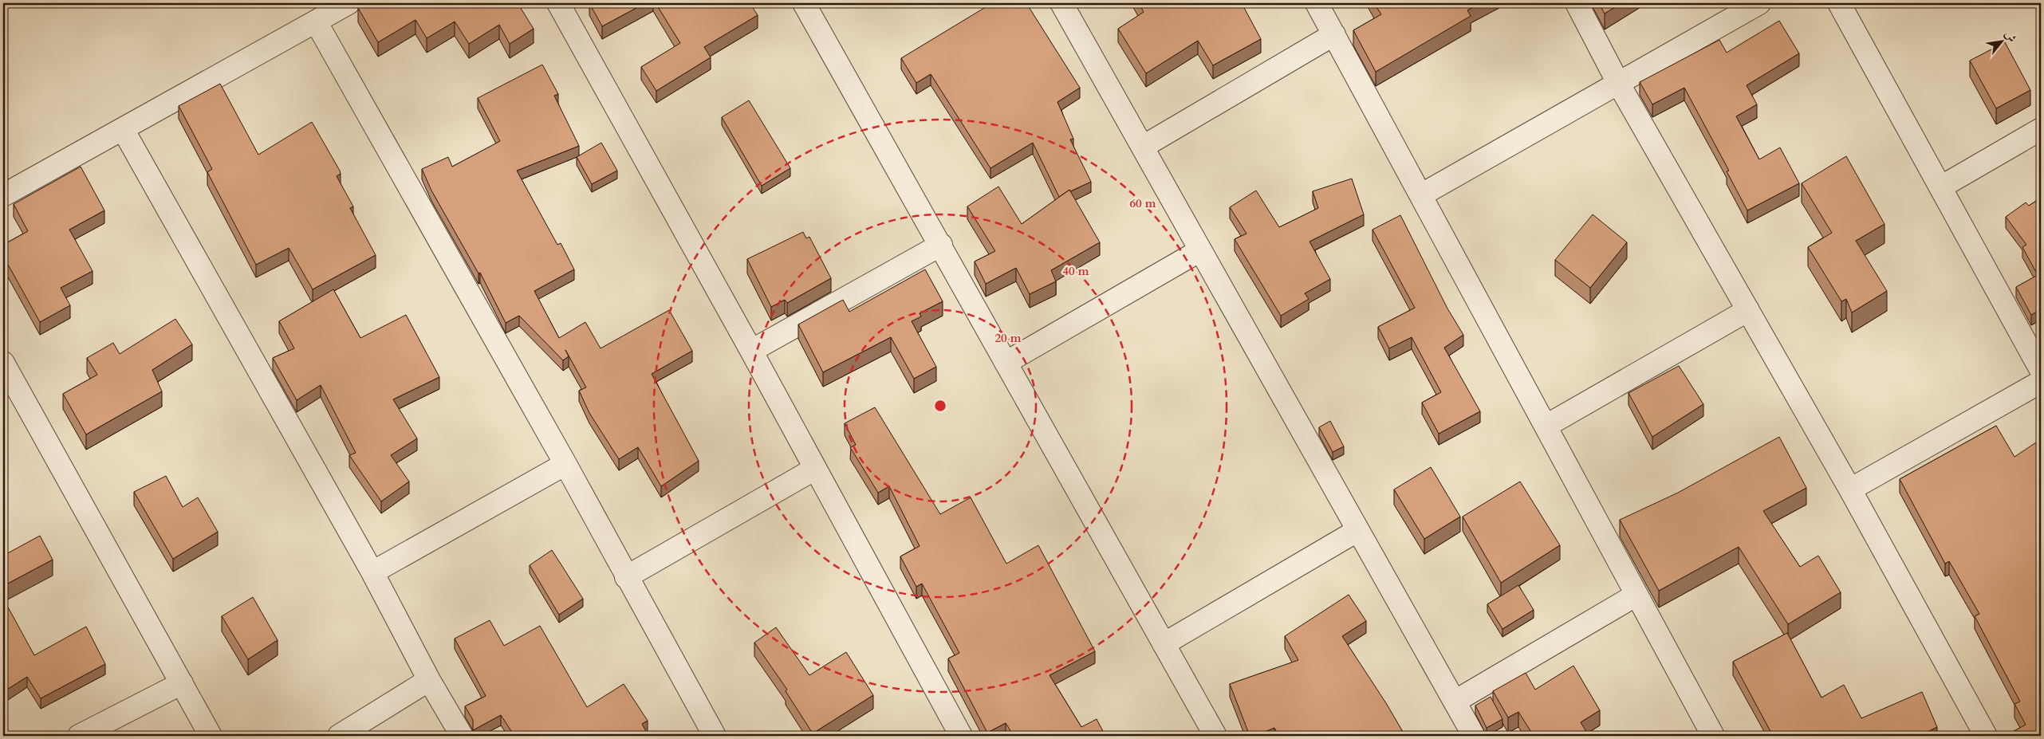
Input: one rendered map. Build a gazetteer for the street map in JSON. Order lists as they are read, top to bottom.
{
  "north": "top right",
  "rings": ["60 m", "40 m", "20 m"]
}
